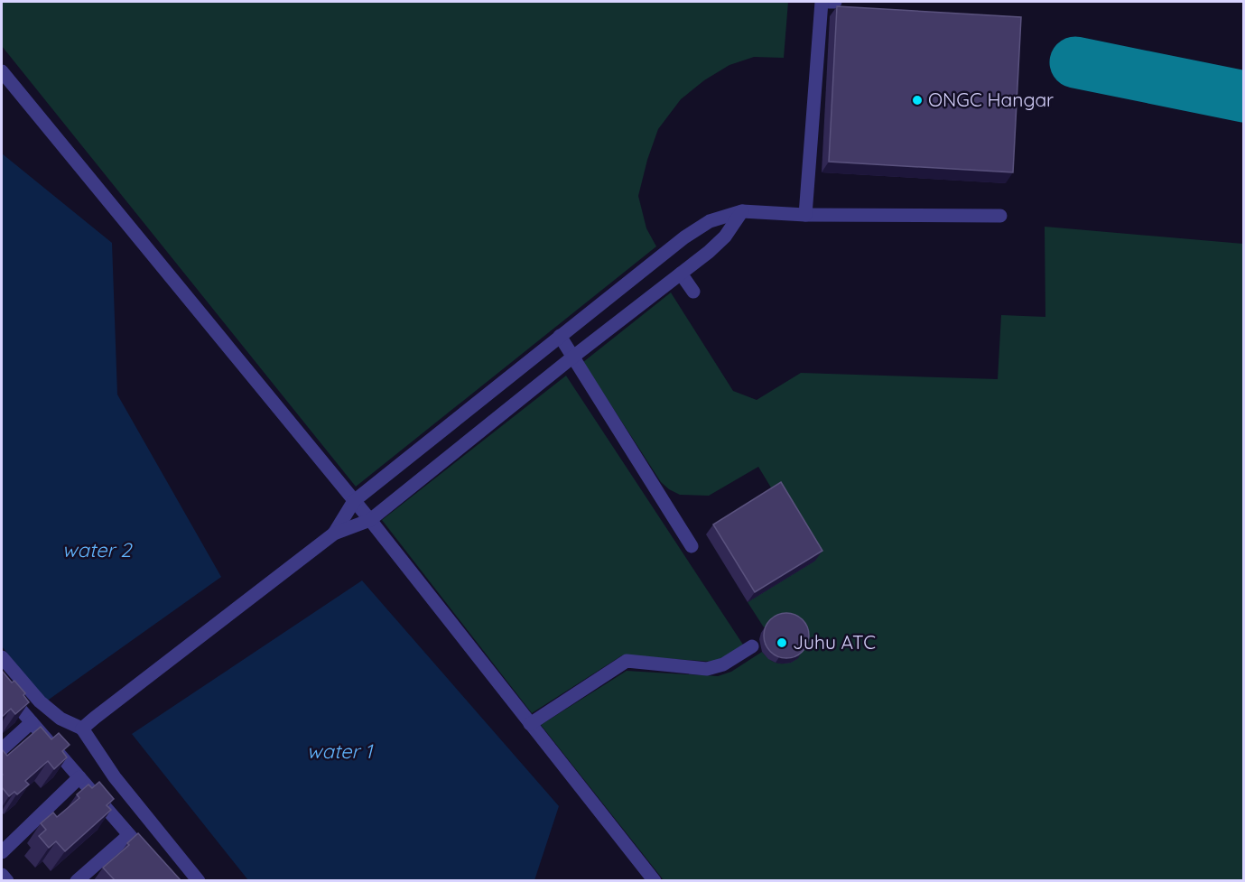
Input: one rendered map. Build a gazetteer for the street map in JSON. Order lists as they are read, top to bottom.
{
  "water": ["water 2", "water 1"],
  "places": ["ONGC Hangar", "Juhu ATC"]
}
